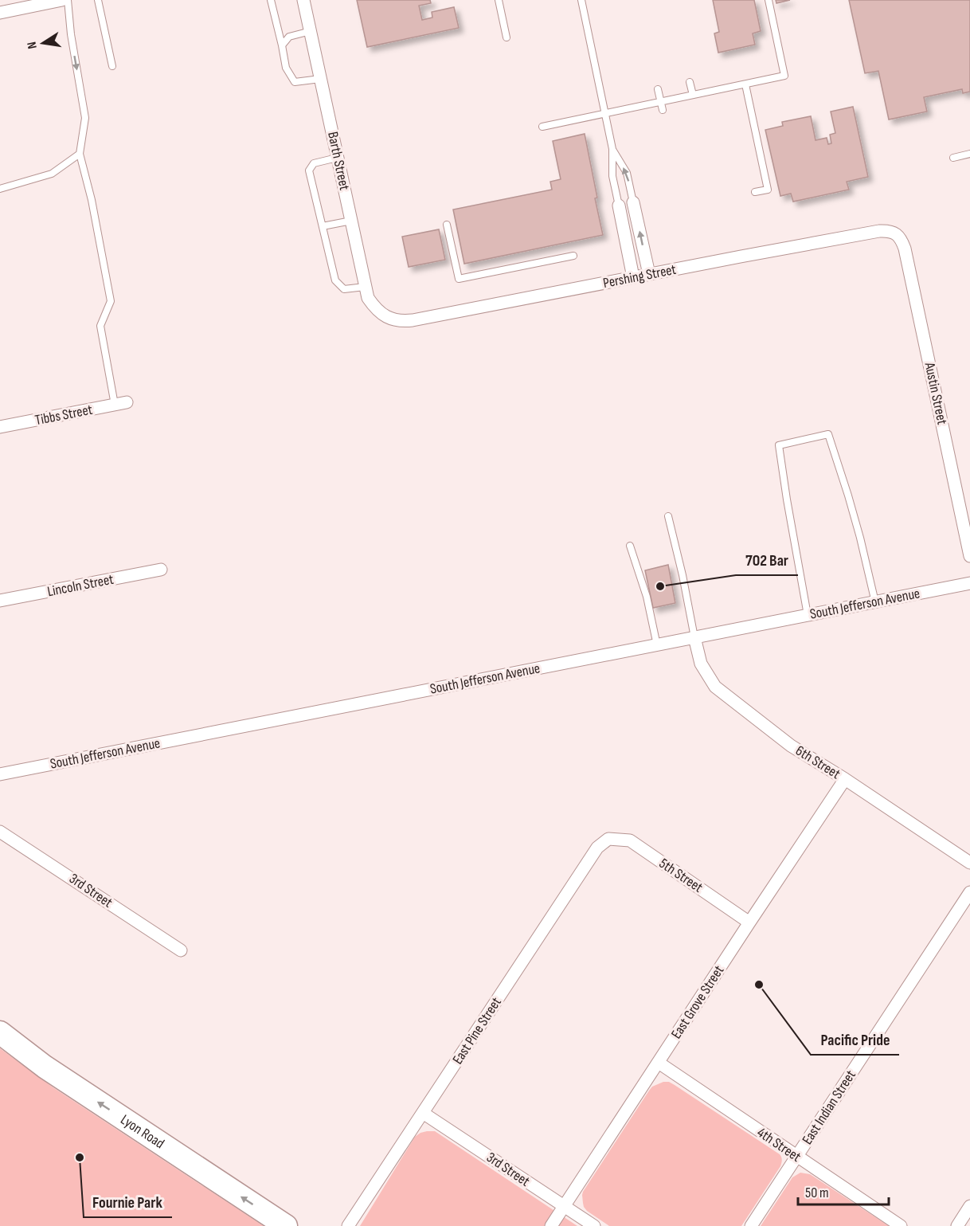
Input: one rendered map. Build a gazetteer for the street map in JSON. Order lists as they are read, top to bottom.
{
  "streets": {
    "highway": ["Lyon Road"],
    "street": [
      "Barth Street",
      "Pershing Street",
      "Austin Street",
      "Tibbs Street",
      "Lincoln Street",
      "South Jefferson Avenue",
      "6th Street",
      "5th Street",
      "3rd Street",
      "East Grove Street",
      "East Pine Street",
      "East Indian Street",
      "4th Street"
    ]
  },
  "crossings": [
    ["Barth Street", "Pershing Street"],
    ["Pershing Street", "Austin Street"],
    ["South Jefferson Avenue", "6th Street"],
    ["6th Street", "East Grove Street"],
    ["5th Street", "East Grove Street"],
    ["5th Street", "East Pine Street"],
    ["3rd Street", "East Grove Street"],
    ["3rd Street", "East Pine Street"],
    ["East Grove Street", "4th Street"],
    ["East Indian Street", "4th Street"]
  ],
  "one_way": ["Lyon Road"],
  "places": ["702 Bar", "Pacific Pride", "Fournie Park"],
  "scale_bar": "50 m",
  "north": "left"
}
